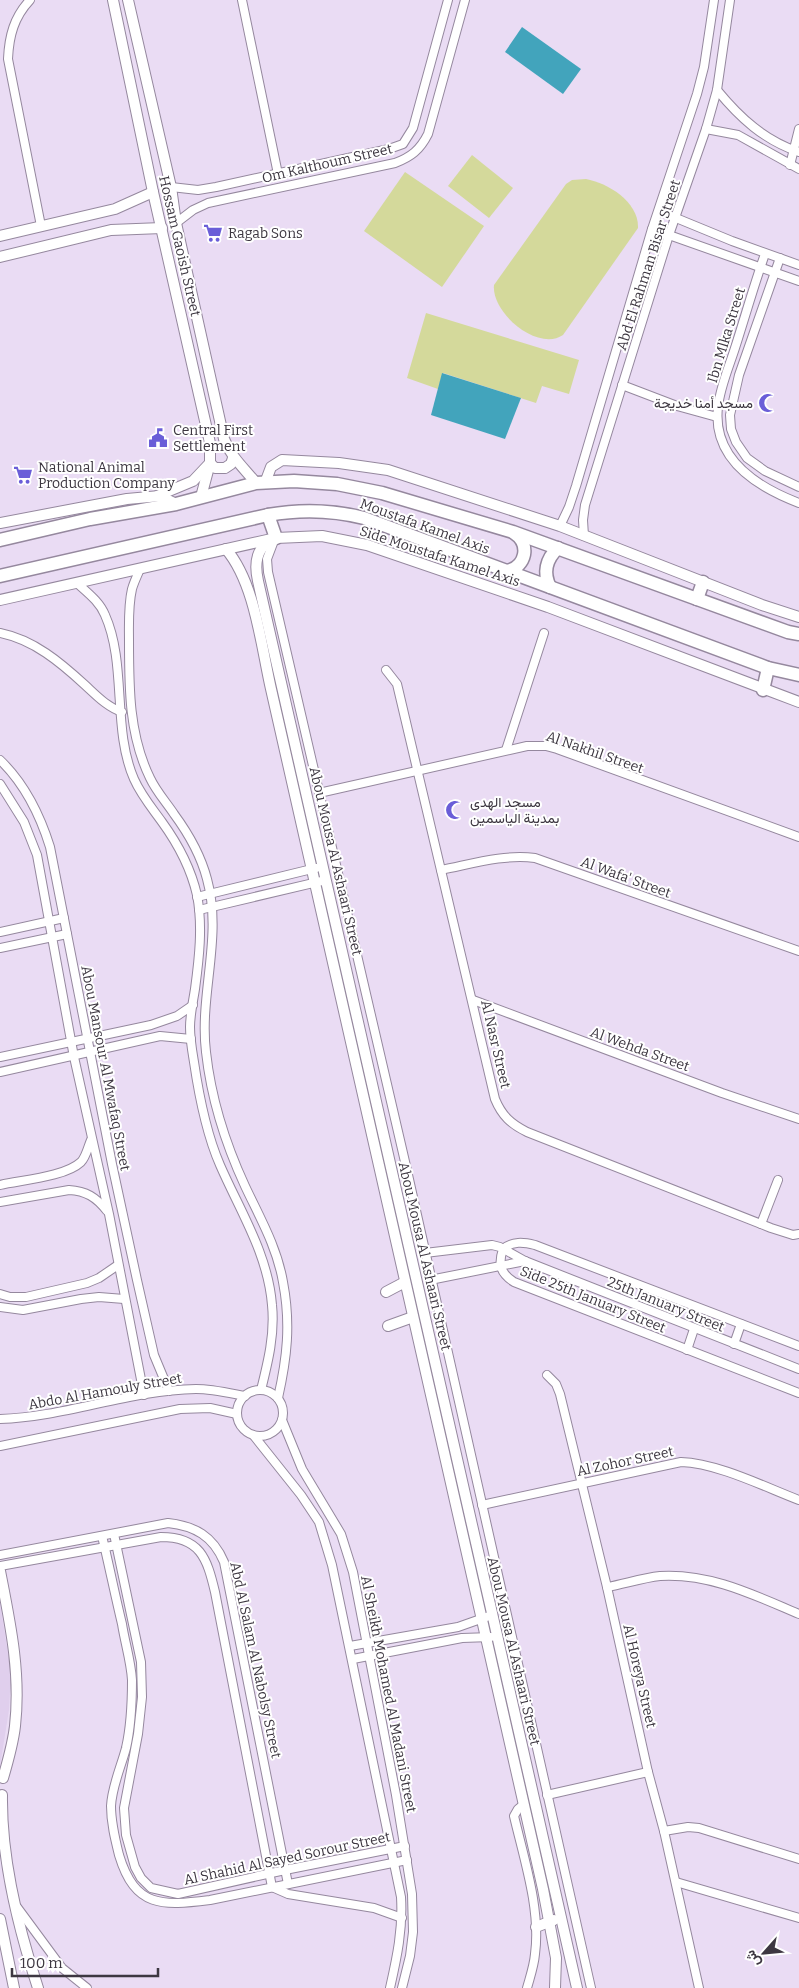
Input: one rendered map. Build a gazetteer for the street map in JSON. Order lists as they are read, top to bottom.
{
  "streets": {
    "main road": ["Moustafa Kamel Axis"],
    "street": [
      "Om Kalthoum Street",
      "Hossam Gaoish Street",
      "Abd El Rahman Bisar Street",
      "Ibn Mlka Street",
      "Side Moustafa Kamel Axis",
      "Al Nakhil Street",
      "Abou Mousa Al Ashaari Street",
      "Al Wafa' Street",
      "Al Nasr Street",
      "Al Wehda Street",
      "Abou Mansour Al Mwafaq Street",
      "Side 25th January Street",
      "25th January Street",
      "Abdo Al Hamouly Street",
      "Al Zohor Street",
      "Abd Al Salam Al Nabolsy Street",
      "Al Horeya Street",
      "Al Sheikh Mohamed Al Madani Street",
      "Al Shahid Al Sayed Sorour Street"
    ]
  },
  "crossings": [
    ["Om Kalthoum Street", "Hossam Gaoish Street"],
    ["Hossam Gaoish Street", "Moustafa Kamel Axis"],
    ["Side Moustafa Kamel Axis", "Abou Mousa Al Ashaari Street"],
    ["Al Nakhil Street", "Al Nasr Street"],
    ["Al Wafa' Street", "Al Nasr Street"],
    ["Al Nasr Street", "Al Wehda Street"],
    ["Abou Mansour Al Mwafaq Street", "Abdo Al Hamouly Street"],
    ["Side 25th January Street", "25th January Street"],
    ["Abdo Al Hamouly Street", "Al Sheikh Mohamed Al Madani Street"],
    ["Al Zohor Street", "Al Horeya Street"],
    ["Abd Al Salam Al Nabolsy Street", "Al Shahid Al Sayed Sorour Street"],
    ["Al Sheikh Mohamed Al Madani Street", "Al Shahid Al Sayed Sorour Street"]
  ],
  "places": {
    "supermarket": ["Ragab Sons", "National Animal Production Company"],
    "mosque": ["مسجد أمنا خديجة", "مسجد الهدى بمدينة الياسمين"],
    "public building": ["Central First Settlement"]
  },
  "scale_bar": "100 m",
  "north": "bottom left"
}
